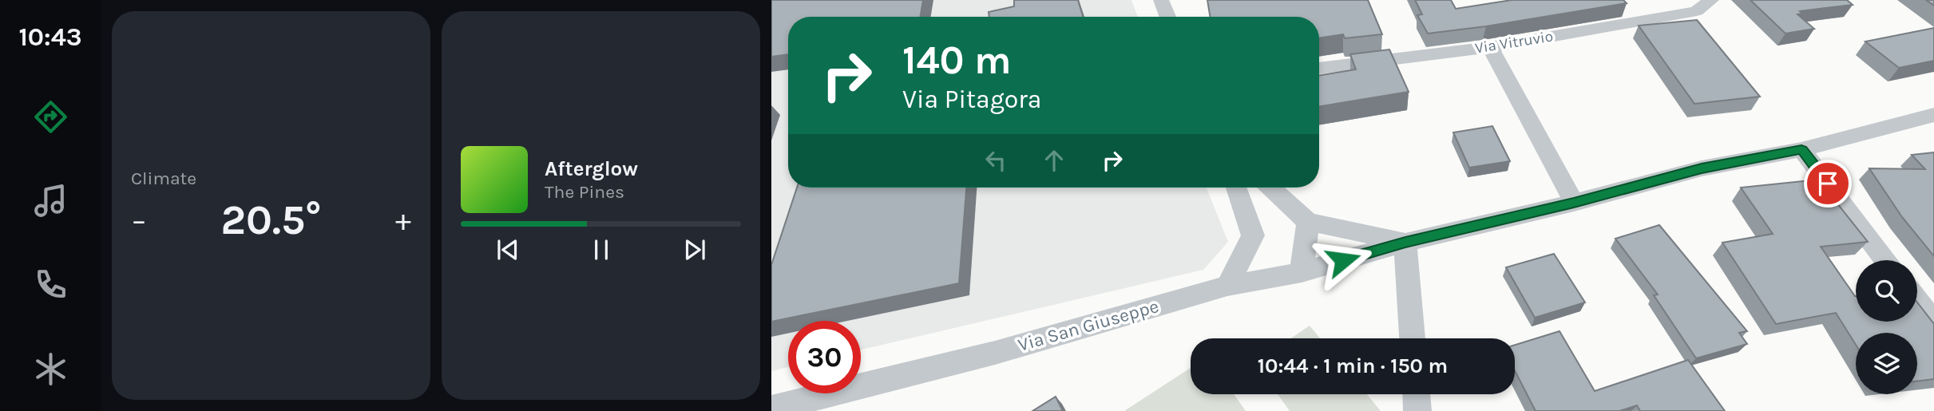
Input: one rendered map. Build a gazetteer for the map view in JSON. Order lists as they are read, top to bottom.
{
  "streets": {
    "street": ["Via Vitruvio", "Via San Giuseppe"]
  },
  "page": {
    "tabs": "10:43",
    "tile": "Climate",
    "turn": ["140 m", "Via Pitagora"],
    "song": ["Afterglow", "The Pines"],
    "heat": ["−", "20.5°", "+"],
    "limit": "30",
    "trip": "10:44 · 1 min · 150 m"
  }
}
